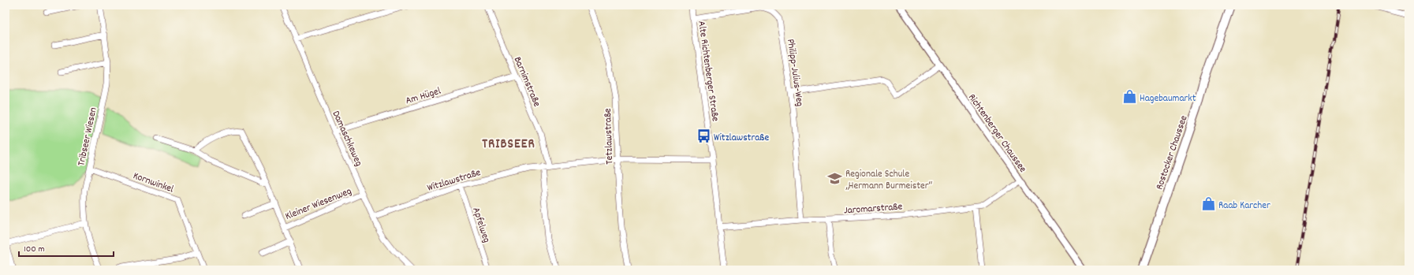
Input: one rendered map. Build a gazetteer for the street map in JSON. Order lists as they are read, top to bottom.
{
  "streets": {
    "main road": ["Rostocker Chaussee"],
    "street": [
      "Alte Richtenberger Straße",
      "Philipp-Julius-Weg",
      "Barnimstraße",
      "Am Hügel",
      "Richtenberger Chaussee",
      "Tribseer Wiesen",
      "Tetzlawstraße",
      "Damaschkeweg",
      "Witzlawstraße",
      "Kornwinkel",
      "Kleiner Wiesenweg",
      "Jaromarstraße",
      "Apfelweg"
    ]
  },
  "crossings": [
    ["Alte Richtenberger Straße", "Philipp-Julius-Weg"],
    ["Alte Richtenberger Straße", "Witzlawstraße"],
    ["Alte Richtenberger Straße", "Jaromarstraße"],
    ["Philipp-Julius-Weg", "Jaromarstraße"],
    ["Barnimstraße", "Am Hügel"],
    ["Barnimstraße", "Witzlawstraße"],
    ["Am Hügel", "Damaschkeweg"],
    ["Richtenberger Chaussee", "Jaromarstraße"],
    ["Tribseer Wiesen", "Kornwinkel"],
    ["Tetzlawstraße", "Witzlawstraße"],
    ["Damaschkeweg", "Witzlawstraße"],
    ["Damaschkeweg", "Kleiner Wiesenweg"],
    ["Witzlawstraße", "Apfelweg"]
  ],
  "districts": ["TRIBSEER"],
  "places": {
    "shop": ["Hagebaumarkt", "Raab Karcher"],
    "bus stop": ["Witzlawstraße"],
    "school or university": ["Regionale Schule „Hermann Burmeister“"]
  },
  "scale_bar": "100 m"
}
